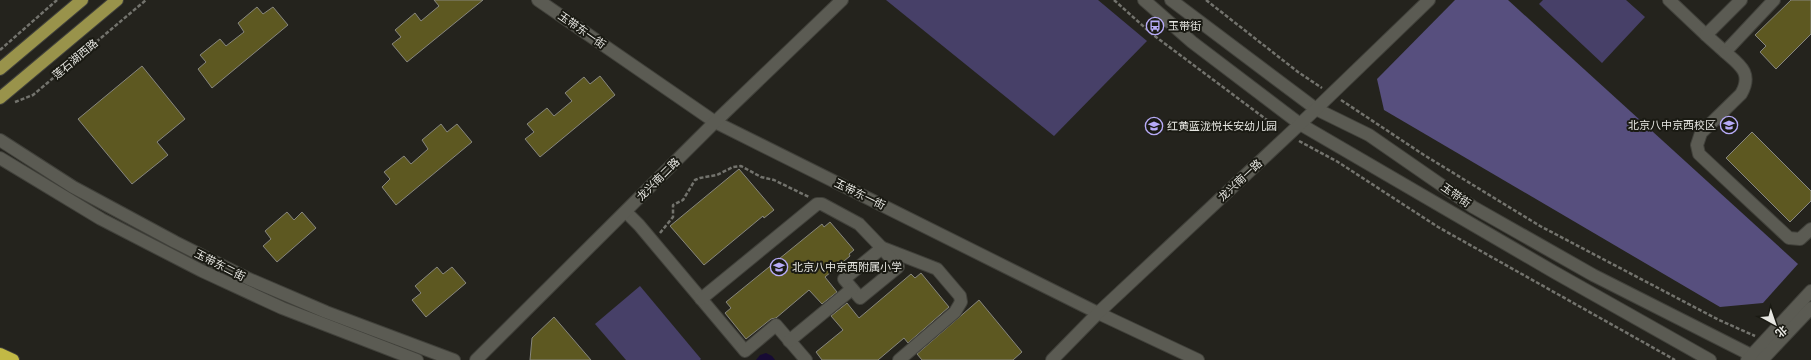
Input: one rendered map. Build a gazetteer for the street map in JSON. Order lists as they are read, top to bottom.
{
  "streets": {
    "main road": ["莲石湖西路"],
    "street": [
      "玉带东一街",
      "龙兴南二路",
      "龙兴南一路",
      "玉带街",
      "玉带东二街"
    ]
  },
  "crossings": [
    ["玉带东一街", "龙兴南二路"],
    ["玉带东一街", "龙兴南一路"],
    ["龙兴南一路", "玉带街"]
  ],
  "places": {
    "bus stop": ["玉带街"],
    "school or university": ["北京八中京西校区", "红黄蓝泷悦长安幼儿园", "北京八中京西附属小学"]
  },
  "north": "bottom right"
}
